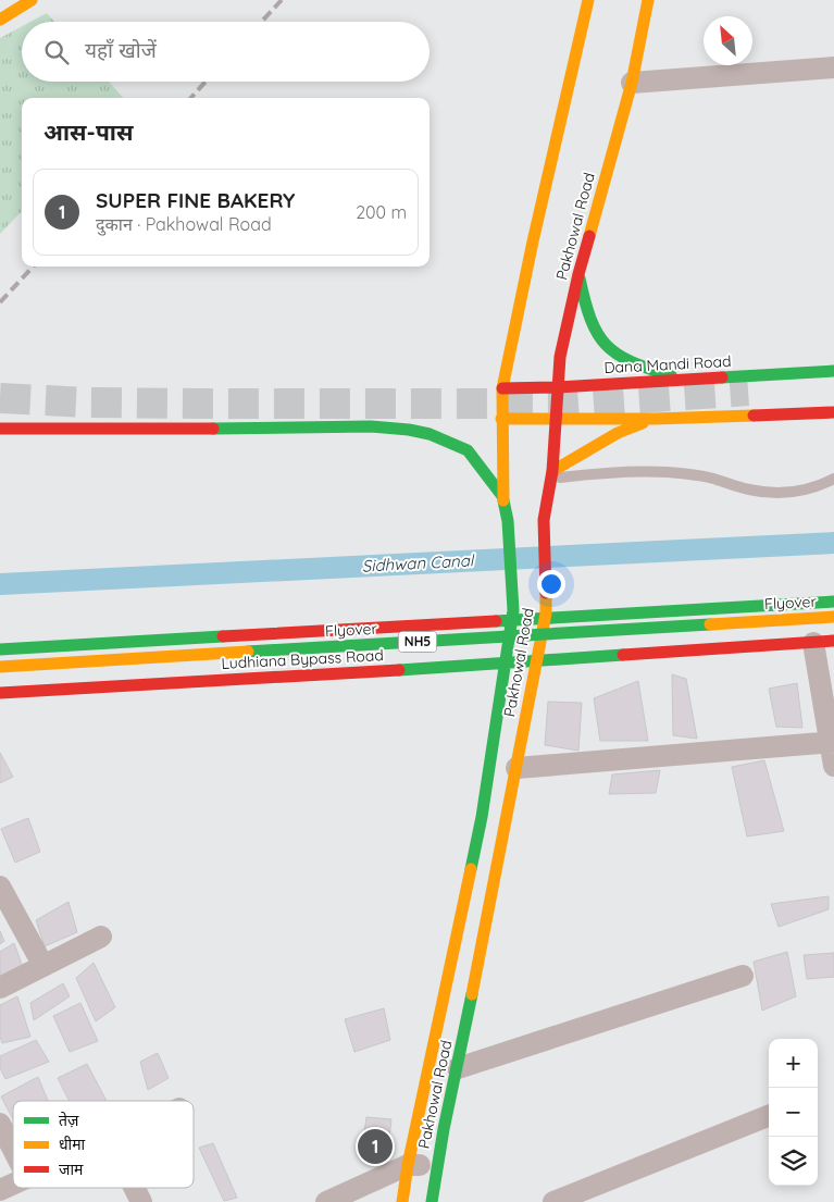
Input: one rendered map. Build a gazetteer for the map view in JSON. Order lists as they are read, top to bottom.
{
  "streets": {
    "main road": [
      "Pakhowal Road",
      "Dana Mandi Road",
      "Flyover",
      "NH5",
      "Ludhiana Bypass Road"
    ]
  },
  "crossings": [
    ["Pakhowal Road", "Dana Mandi Road"],
    ["Pakhowal Road", "Ludhiana Bypass Road"]
  ],
  "water": ["Sidhwan Canal"],
  "legend": ["तेज़", "धीमा", "जाम"],
  "north": "top left",
  "page": {
    "search": "यहाँ खोजें",
    "heading": "आस-पास",
    "list": [
      {
        "mark": "1",
        "name": "SUPER FINE BAKERY",
        "note": "दुकान · Pakhowal Road",
        "value": "200 m"
      }
    ],
    "map_buttons": ["+", "−"],
    "pins": "1"
  }
}
